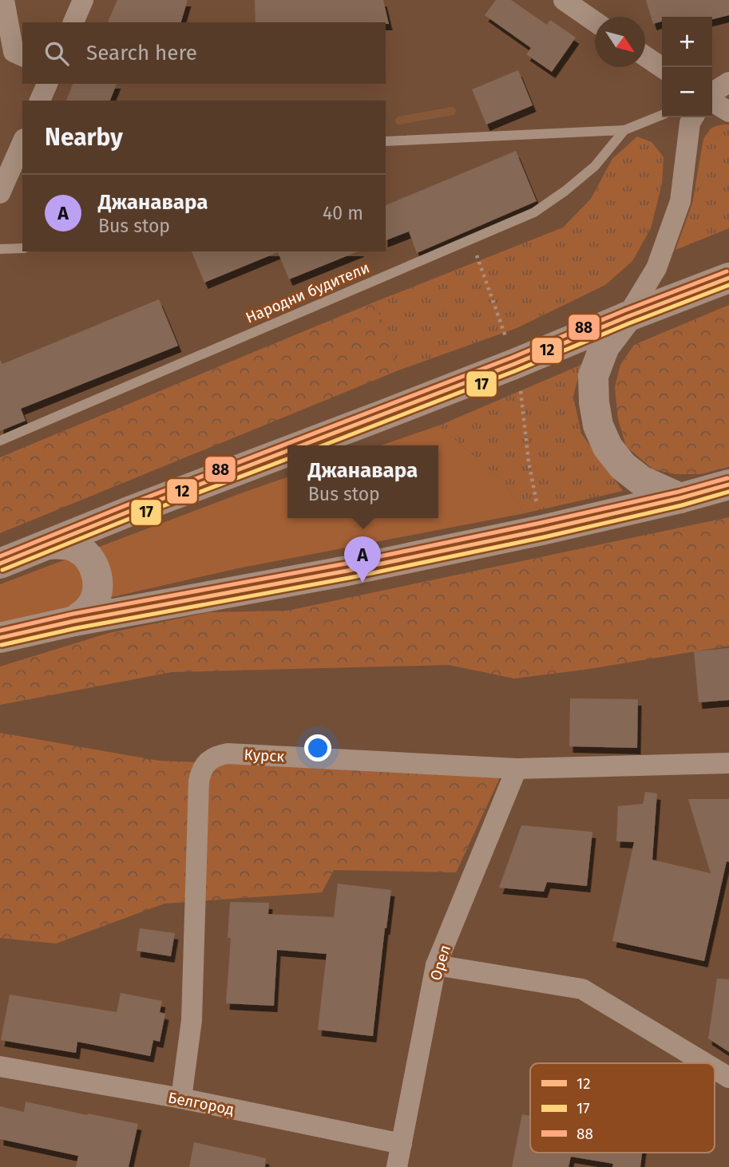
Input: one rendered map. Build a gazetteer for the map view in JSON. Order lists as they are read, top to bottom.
{
  "streets": {
    "street": ["Курск", "Орел", "Белгород"],
    "lane": ["Народни будители"]
  },
  "crossings": [
    ["Курск", "Орел"],
    ["Курск", "Белгород"],
    ["Орел", "Белгород"]
  ],
  "lines": ["transit line 88", "transit line 12", "transit line 17"],
  "legend": ["12", "17", "88"],
  "north": "bottom right",
  "page": {
    "map_buttons": ["+", "−"],
    "search": "Search here",
    "heading": "Nearby",
    "list": [
      {
        "mark": "A",
        "name": "Джанавара",
        "note": "Bus stop",
        "value": "40 m"
      }
    ],
    "popup": ["Джанавара", "Bus stop"],
    "pins": "A"
  }
}
